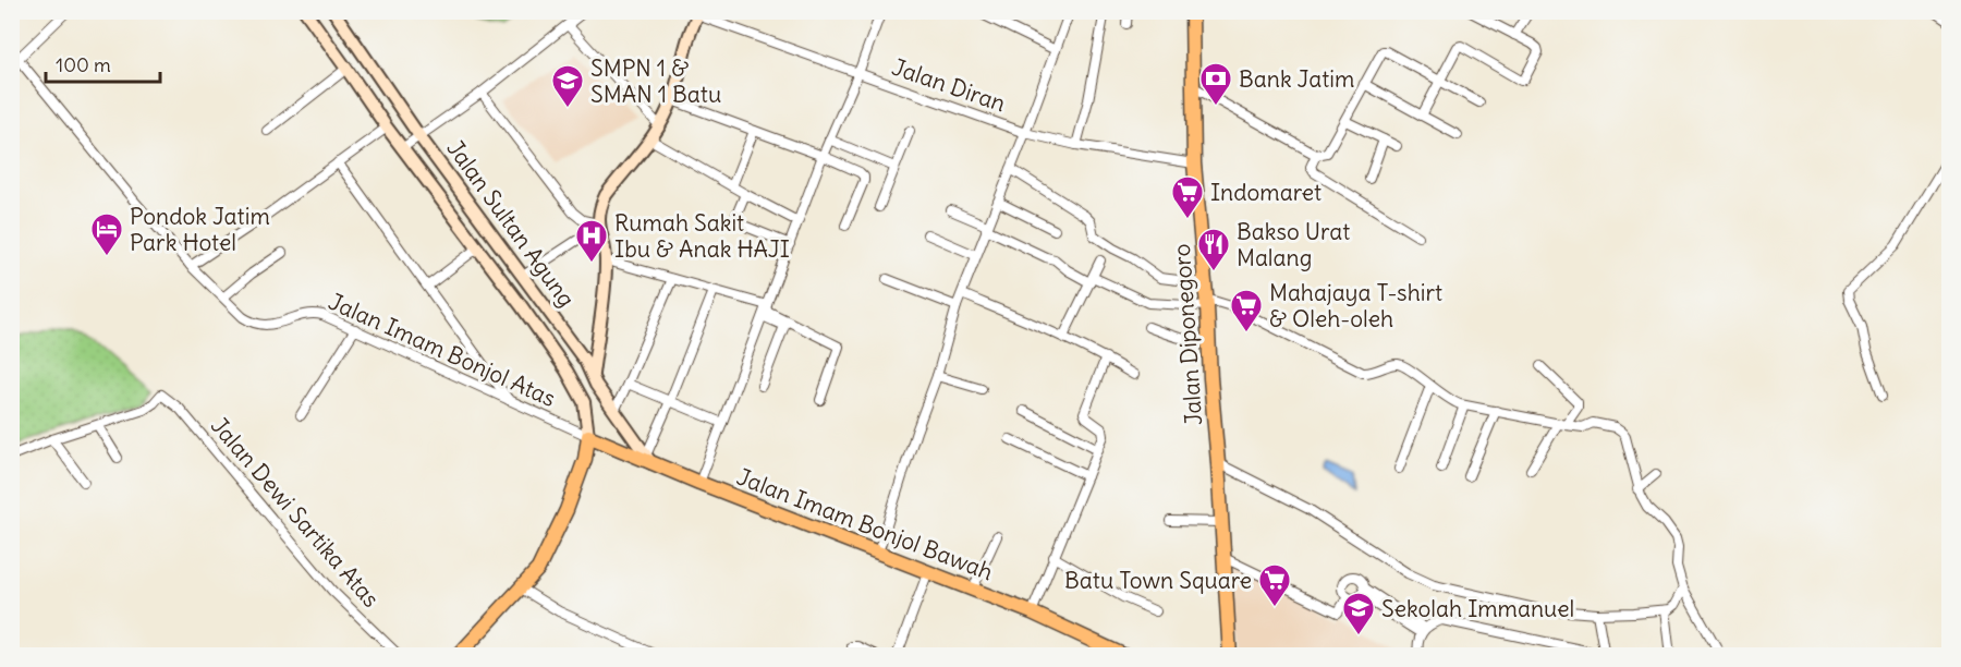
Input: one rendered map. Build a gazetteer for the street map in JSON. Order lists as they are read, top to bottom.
{
  "streets": {
    "main road": ["Jalan Sultan Agung", "Jalan Diponegoro", "Jalan Imam Bonjol Bawah"],
    "street": ["Jalan Diran", "Jalan Imam Bonjol Atas", "Jalan Dewi Sartika Atas"]
  },
  "crossings": [
    ["Jalan Diran", "Jalan Diponegoro"],
    ["Jalan Sultan Agung", "Jalan Imam Bonjol Atas"],
    ["Jalan Sultan Agung", "Jalan Imam Bonjol Bawah"],
    ["Jalan Imam Bonjol Atas", "Jalan Imam Bonjol Bawah"]
  ],
  "places": {
    "bank": ["Bank Jatim"],
    "school or university": ["SMPN 1 & SMAN 1 Batu", "Sekolah Immanuel"],
    "supermarket": ["Indomaret", "Mahajaya T-shirt & Oleh-oleh", "Batu Town Square"],
    "hotel": ["Pondok Jatim Park Hotel"],
    "hospital": ["Rumah Sakit Ibu & Anak HAJI"],
    "restaurant": ["Bakso Urat Malang"]
  },
  "scale_bar": "100 m"
}
